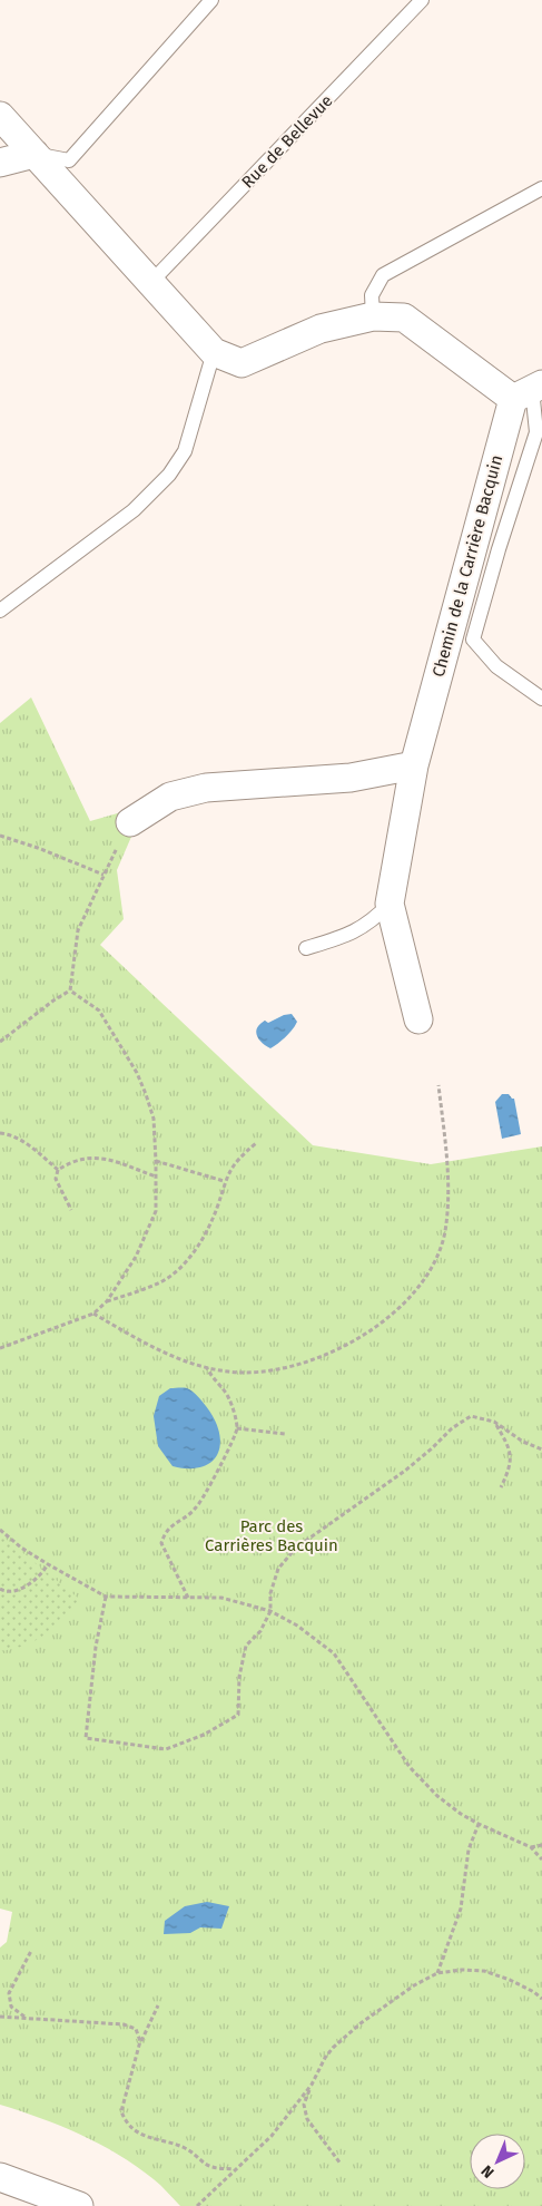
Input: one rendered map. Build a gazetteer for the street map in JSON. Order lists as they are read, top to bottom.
{
  "streets": {
    "street": ["Chemin de la Carrière Bacquin"],
    "lane": ["Rue de Bellevue"]
  },
  "parks": ["Parc des Carrières Bacquin"],
  "north": "bottom left"
}
